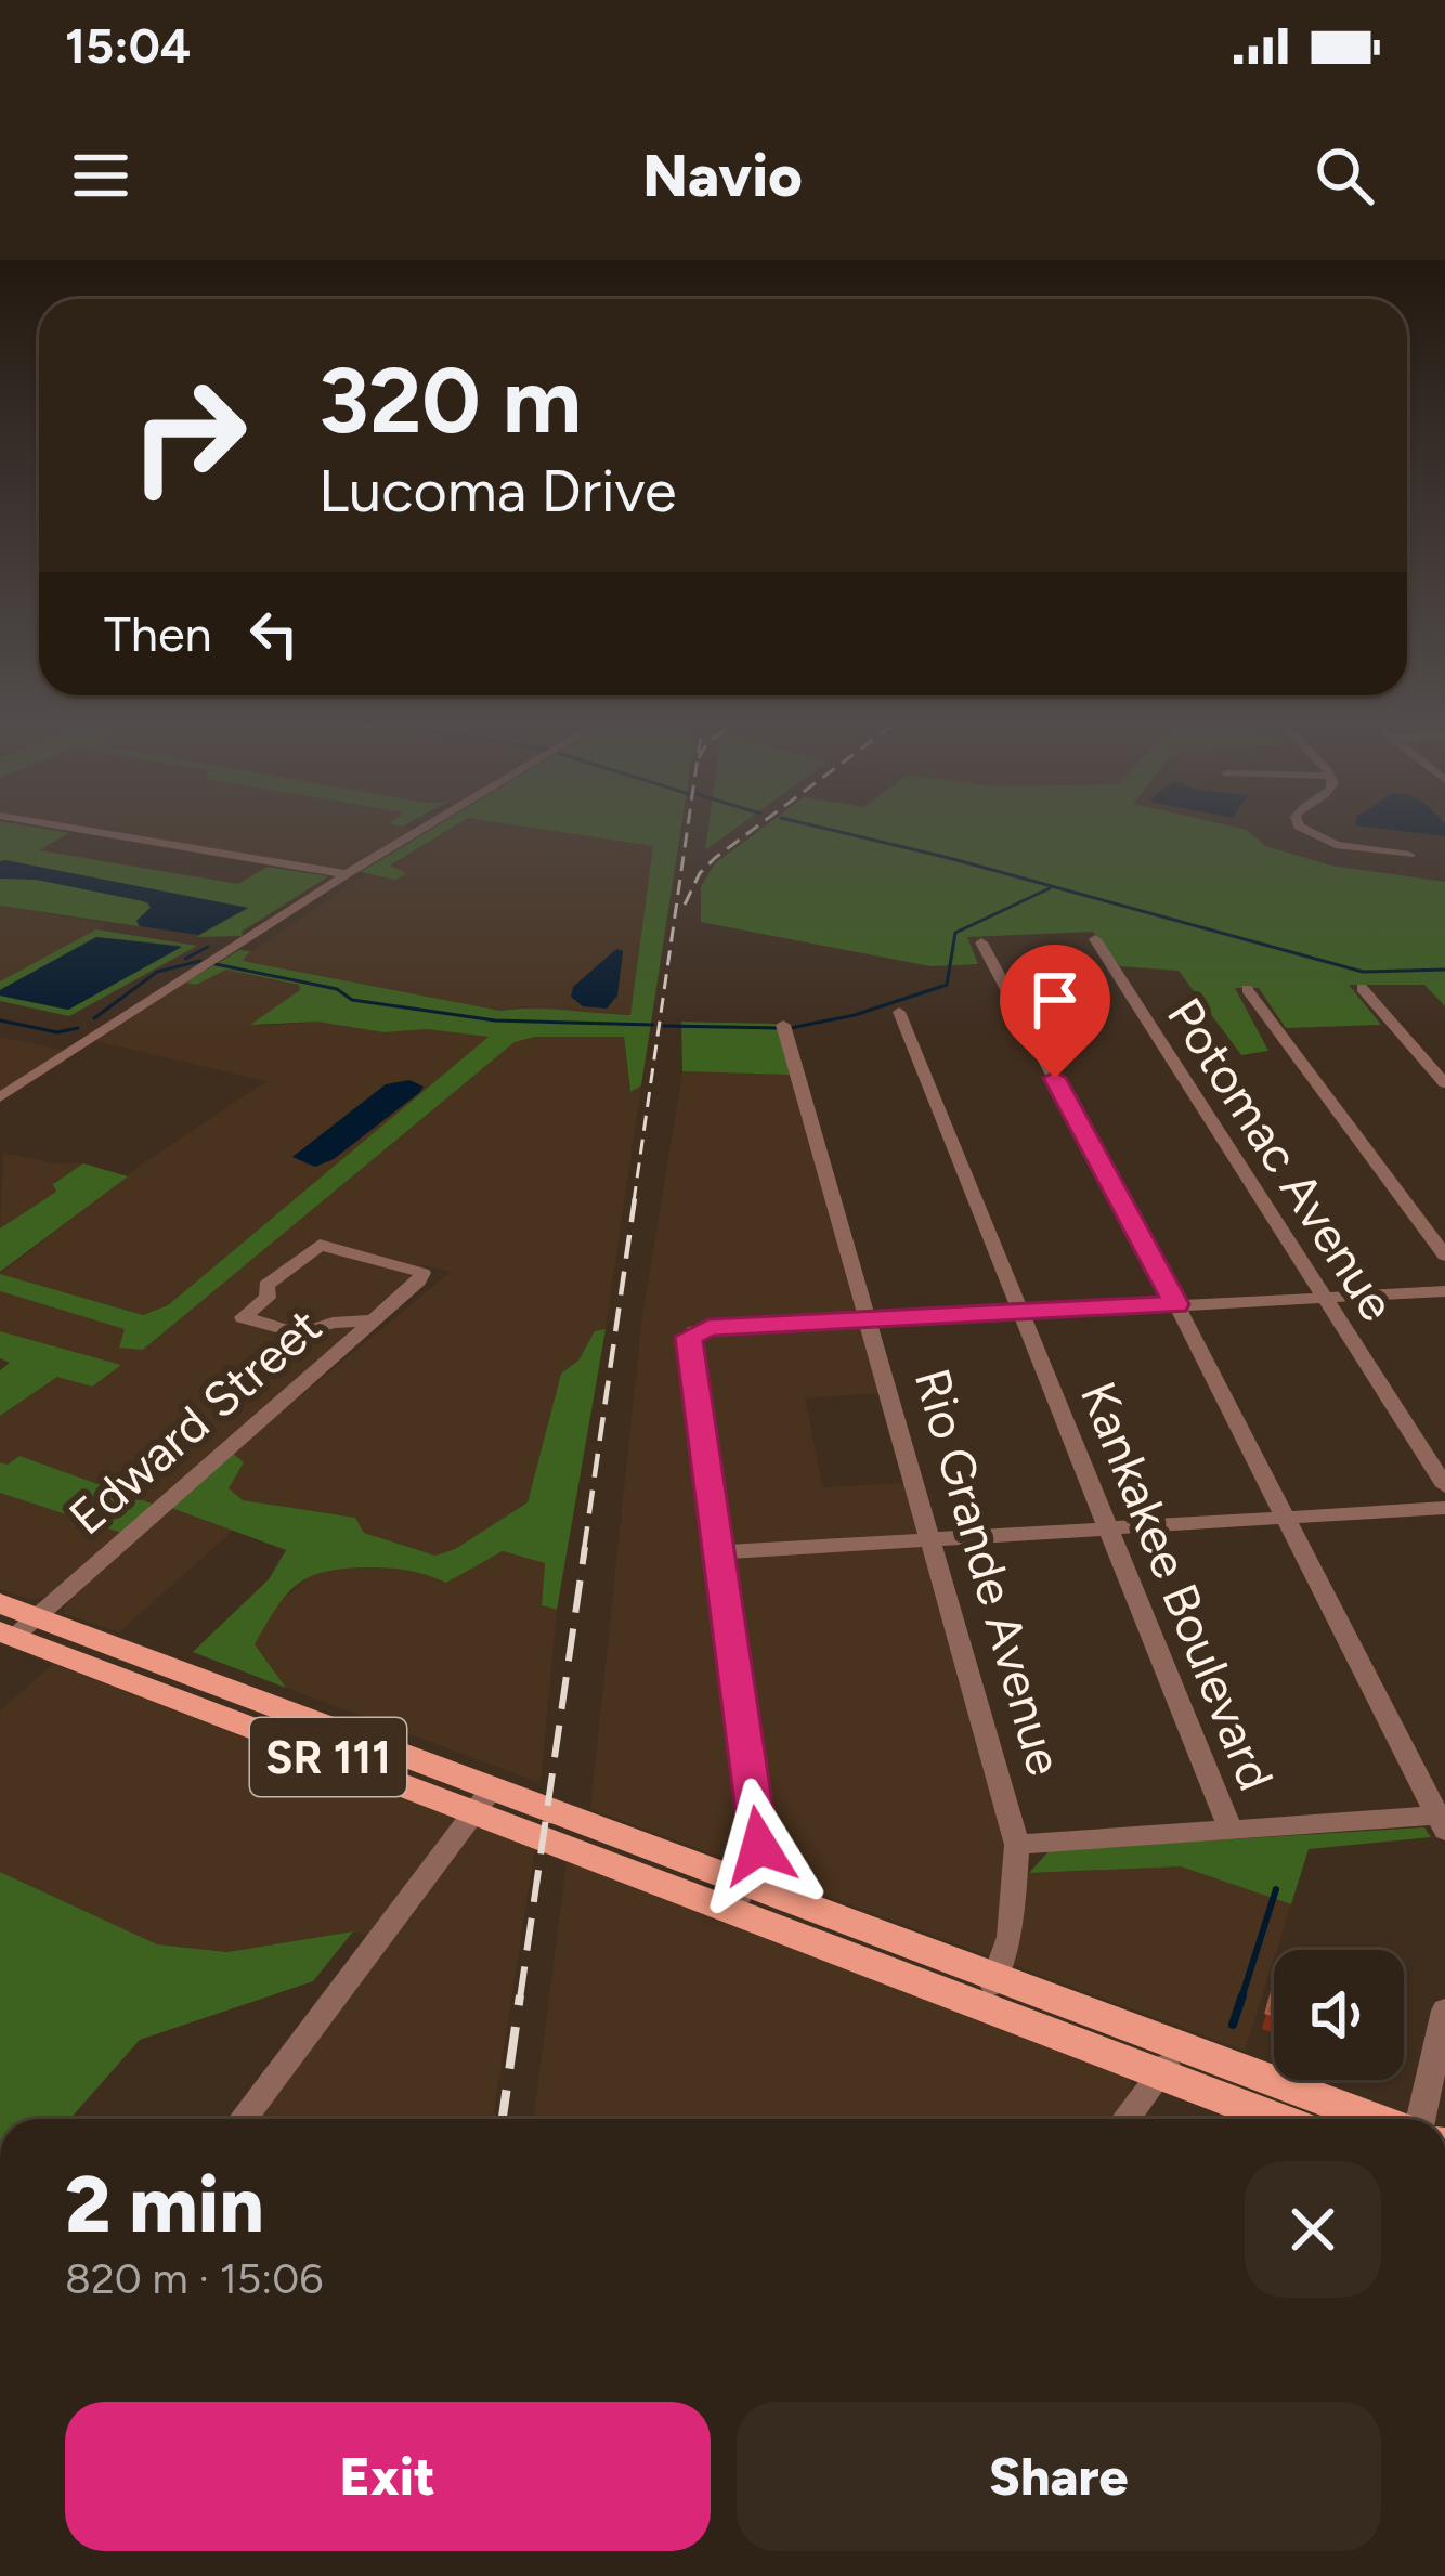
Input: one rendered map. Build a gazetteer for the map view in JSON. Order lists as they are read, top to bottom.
{
  "streets": {
    "main road": ["SR 111"],
    "street": [
      "Potomac Avenue",
      "Edward Street",
      "Rio Grande Avenue",
      "Kankakee Boulevard"
    ]
  },
  "crossings": [
    ["Edward Street", "SR 111"],
    ["Rio Grande Avenue", "SR 111"]
  ],
  "page": {
    "status": "15:04",
    "header": "Navio",
    "turn": ["320 m", "Lucoma Drive"],
    "then": "Then",
    "heading": ["2 min", "820 m · 15:06"],
    "buttons": ["Exit", "Share"]
  }
}
